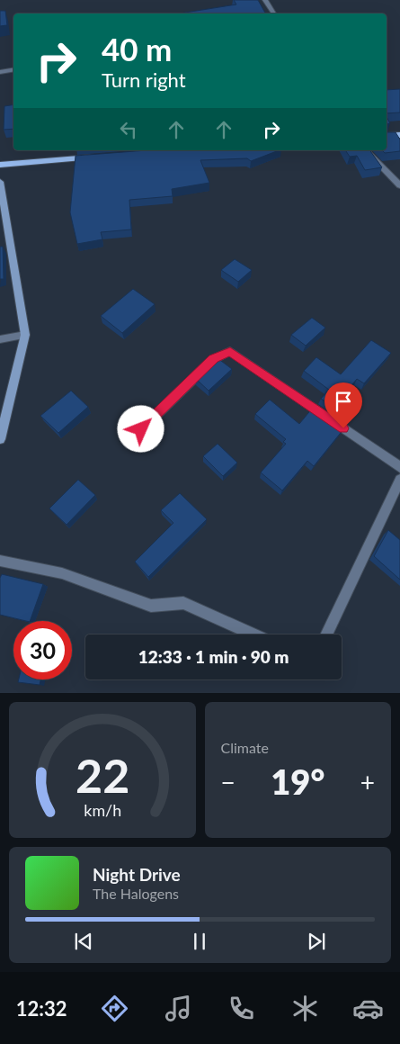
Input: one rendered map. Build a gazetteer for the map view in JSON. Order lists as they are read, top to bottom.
{
  "page": {
    "turn": ["40 m", "Turn right"],
    "limit": "30",
    "trip": "12:33 · 1 min · 90 m",
    "tile": "Climate",
    "heat": ["−", "19°", "+"],
    "song": ["Night Drive", "The Halogens"],
    "tabs": "12:32",
    "gauge": ["22", "km/h"]
  }
}
